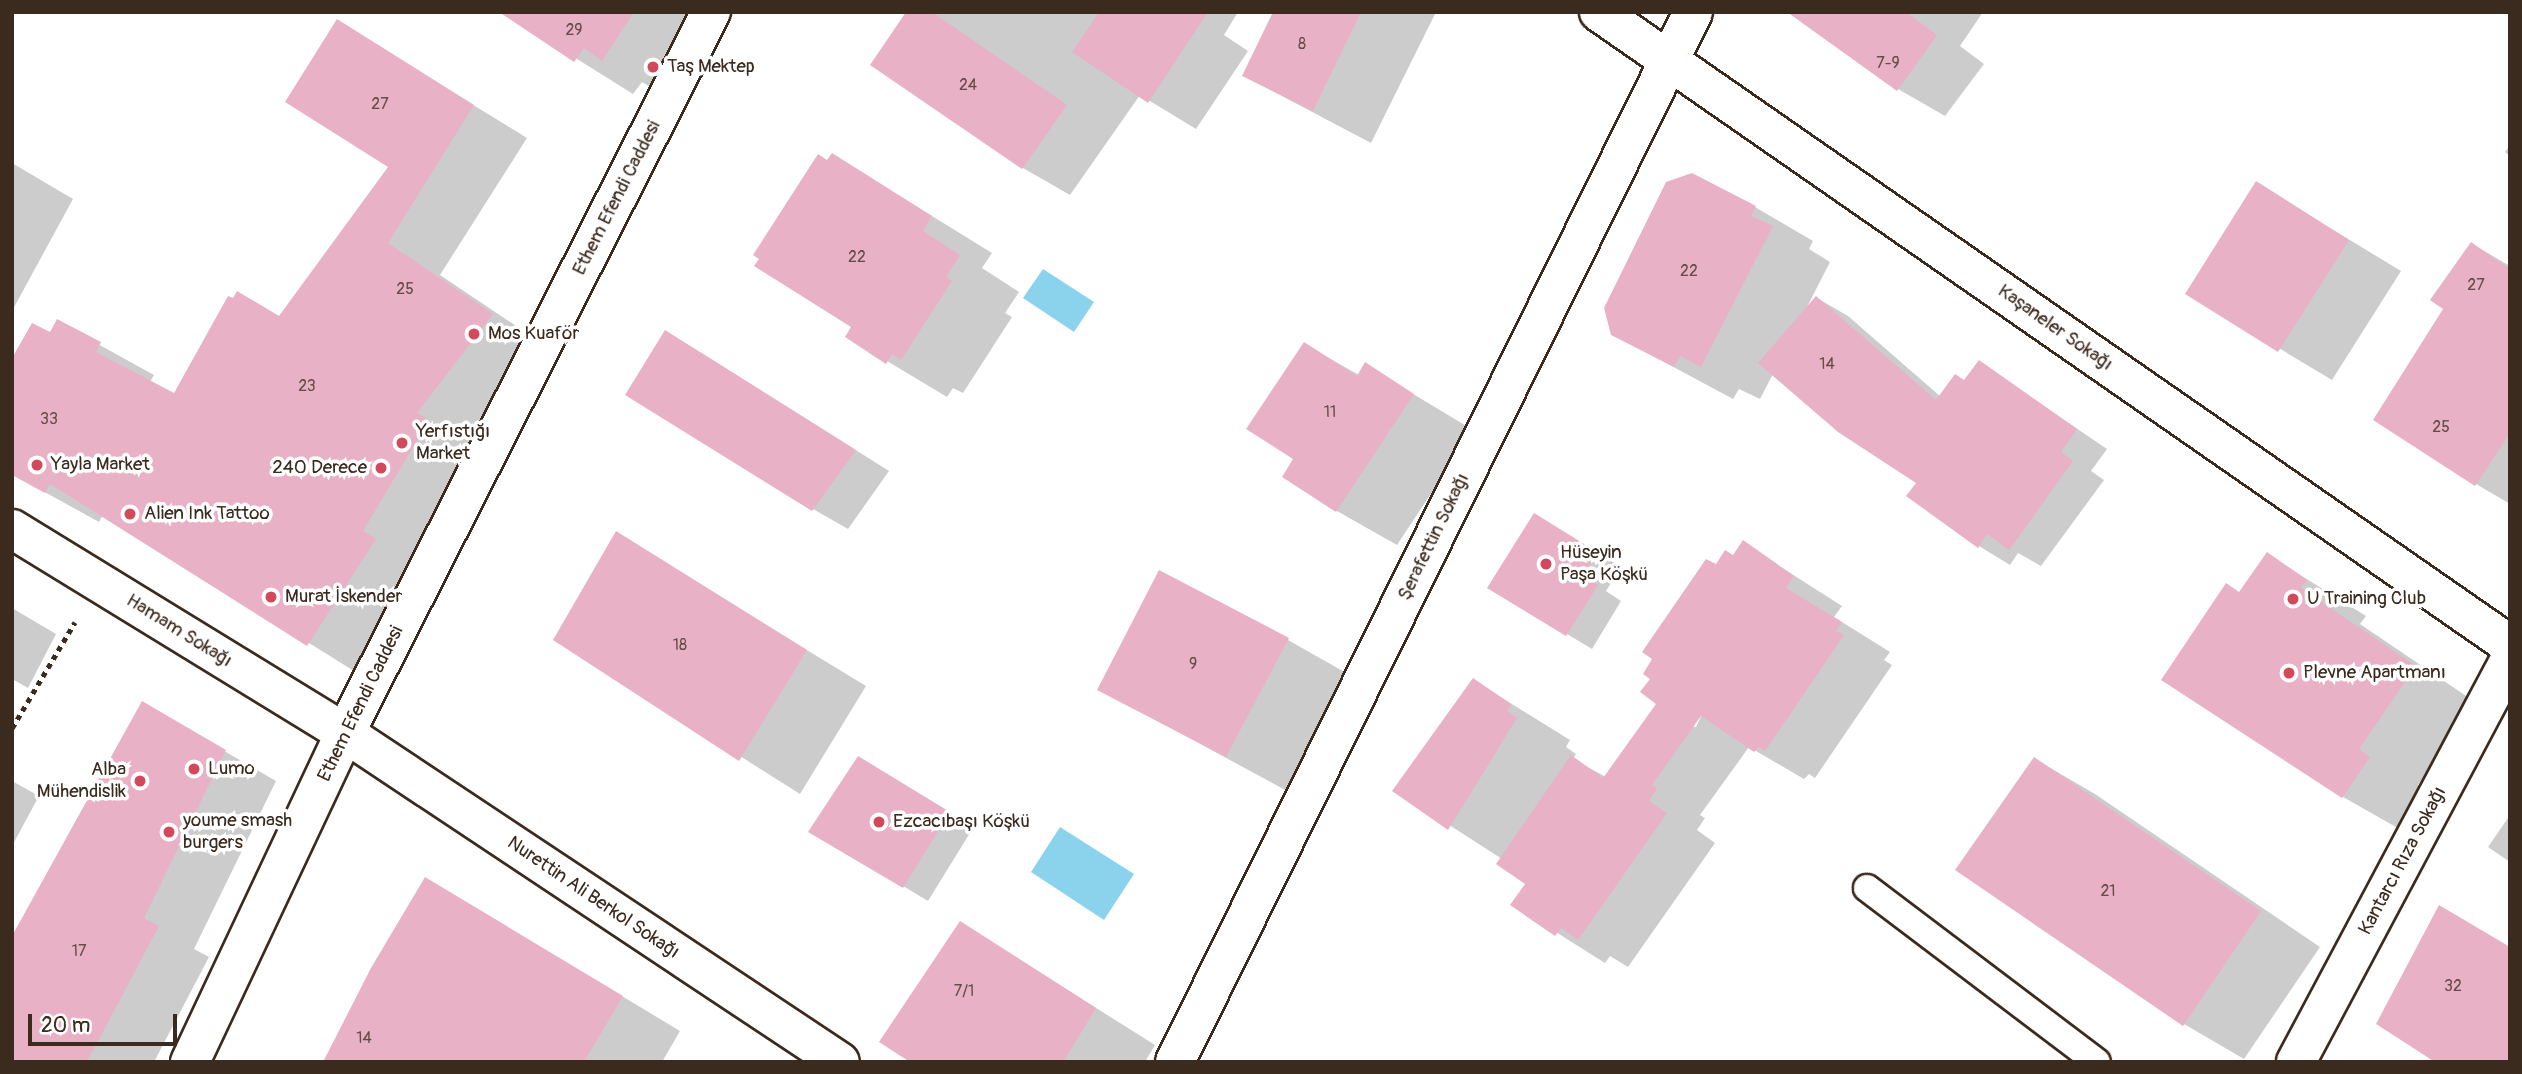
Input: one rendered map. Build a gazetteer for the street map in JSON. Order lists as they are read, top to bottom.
{
  "streets": {
    "street": [
      "Ethem Efendi Caddesi",
      "Kaşaneler Sokağı",
      "Şerafettin Sokağı",
      "Hamam Sokağı",
      "Kantarcı Rıza Sokağı",
      "Nurettin Ali Berkol Sokağı"
    ]
  },
  "crossings": [
    ["Ethem Efendi Caddesi", "Hamam Sokağı"],
    ["Ethem Efendi Caddesi", "Nurettin Ali Berkol Sokağı"],
    ["Kaşaneler Sokağı", "Şerafettin Sokağı"],
    ["Hamam Sokağı", "Nurettin Ali Berkol Sokağı"]
  ],
  "places": [
    "Taş Mektep",
    "Mos Kuaför",
    "Yerfıstığı Market",
    "Yayla Market",
    "240 Derece",
    "Alien Ink Tattoo",
    "Hüseyin Paşa Köşkü",
    "Murat İskender",
    "U Training Club",
    "Plevne Apartmanı",
    "Lumo",
    "Alba Mühendislik",
    "Ezcacıbaşı Köşkü",
    "youme smash burgers"
  ],
  "house_numbers": [
    "29",
    "8",
    "7-9",
    "24",
    "27",
    "22",
    "22",
    "27",
    "25",
    "14",
    "23",
    "11",
    "33",
    "25",
    "18",
    "9",
    "21",
    "17",
    "32",
    "7/1",
    "14"
  ],
  "scale_bar": "20 m"
}
